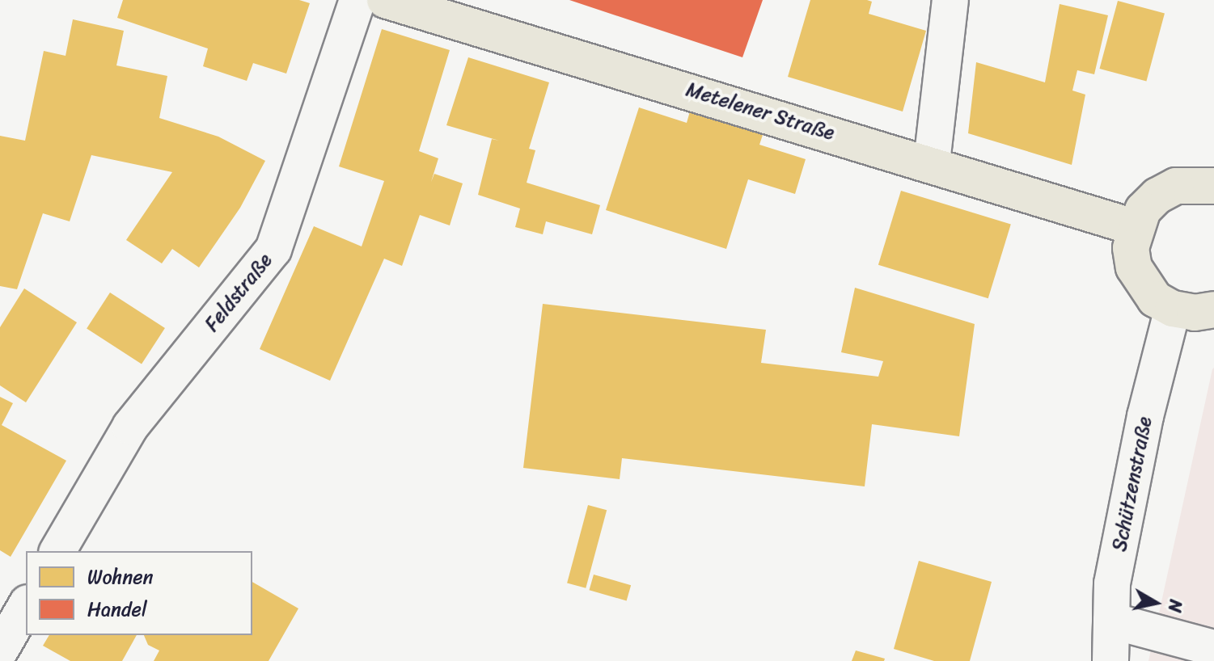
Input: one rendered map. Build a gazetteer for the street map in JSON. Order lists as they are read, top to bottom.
{
  "streets": {
    "main road": ["Metelener Straße"],
    "street": ["Feldstraße", "Schützenstraße"]
  },
  "legend": ["Wohnen", "Handel"],
  "north": "right"
}
